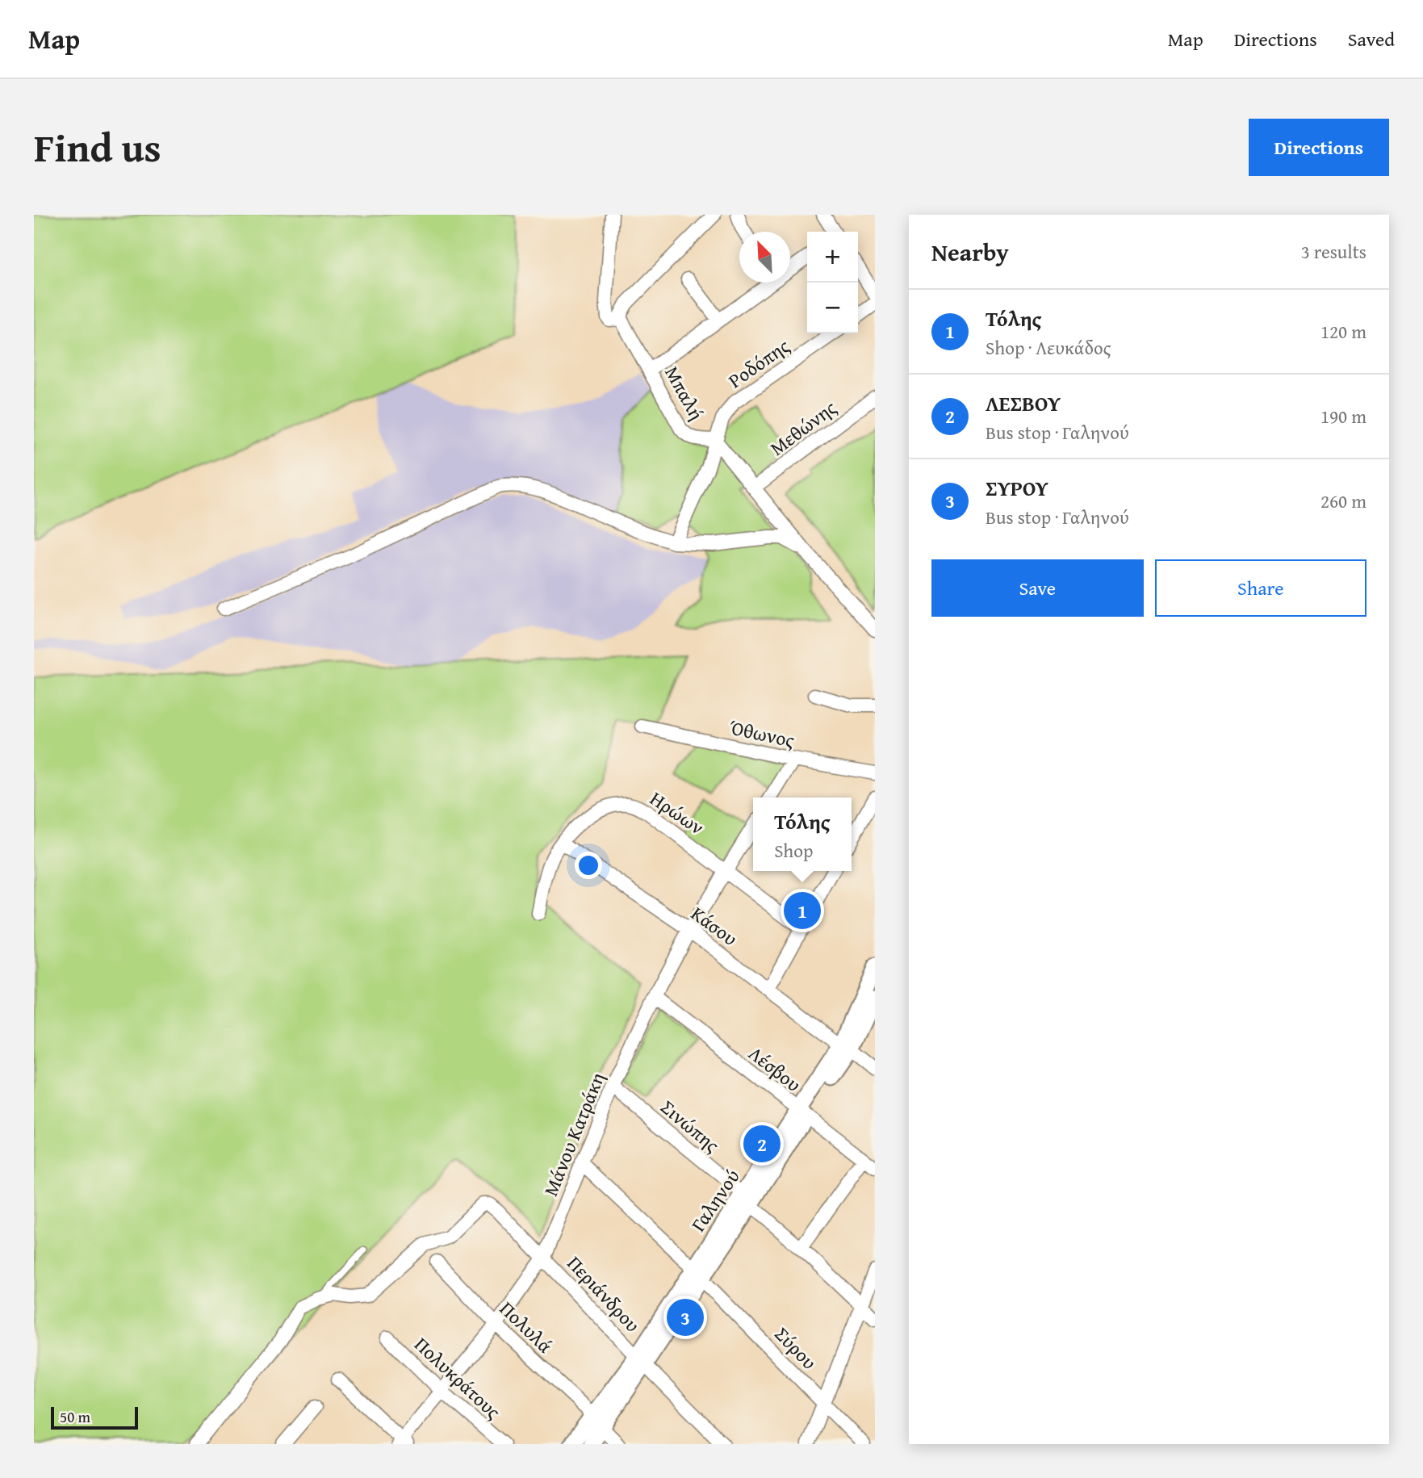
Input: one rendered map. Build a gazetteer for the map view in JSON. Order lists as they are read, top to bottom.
{
  "streets": {
    "street": [
      "Ροδόπης",
      "Μπαλή",
      "Μεθώνης",
      "Όθωνος",
      "Ηρώων",
      "Κάσου",
      "Λέσβου",
      "Σινώπης",
      "Μάνου Κατράκη",
      "Γαληνού",
      "Περιάνδρου",
      "Πολυλά",
      "Σύρου",
      "Πολυκράτους"
    ]
  },
  "crossings": [
    ["Ροδόπης", "Μπαλή"],
    ["Μπαλή", "Μεθώνης"],
    ["Ηρώων", "Κάσου"],
    ["Ηρώων", "Μάνου Κατράκη"],
    ["Κάσου", "Μάνου Κατράκη"],
    ["Κάσου", "Γαληνού"],
    ["Λέσβου", "Μάνου Κατράκη"],
    ["Λέσβου", "Γαληνού"],
    ["Σινώπης", "Μάνου Κατράκη"],
    ["Σινώπης", "Γαληνού"],
    ["Μάνου Κατράκη", "Περιάνδρου"],
    ["Μάνου Κατράκη", "Πολυλά"],
    ["Μάνου Κατράκη", "Σύρου"],
    ["Μάνου Κατράκη", "Πολυκράτους"],
    ["Γαληνού", "Περιάνδρου"],
    ["Γαληνού", "Πολυλά"],
    ["Γαληνού", "Σύρου"]
  ],
  "scale_bar": "50 m",
  "north": "top left",
  "page": {
    "header": "Map",
    "nav": ["Map", "Directions", "Saved"],
    "title": "Find us",
    "buttons": [
      "Directions",
      ["Save", "Share"]
    ],
    "heading": ["Nearby", "3 results"],
    "map_buttons": ["+", "−"],
    "list": [
      {
        "mark": "1",
        "name": "Τόλης",
        "note": "Shop · Λευκάδος",
        "value": "120 m"
      },
      {
        "mark": "2",
        "name": "ΛΕΣΒΟΥ",
        "note": "Bus stop · Γαληνού",
        "value": "190 m"
      },
      {
        "mark": "3",
        "name": "ΣΥΡΟΥ",
        "note": "Bus stop · Γαληνού",
        "value": "260 m"
      }
    ],
    "popup": ["Τόλης", "Shop"],
    "pins": ["1", "2", "3"],
    "scale": "50 m"
  }
}
